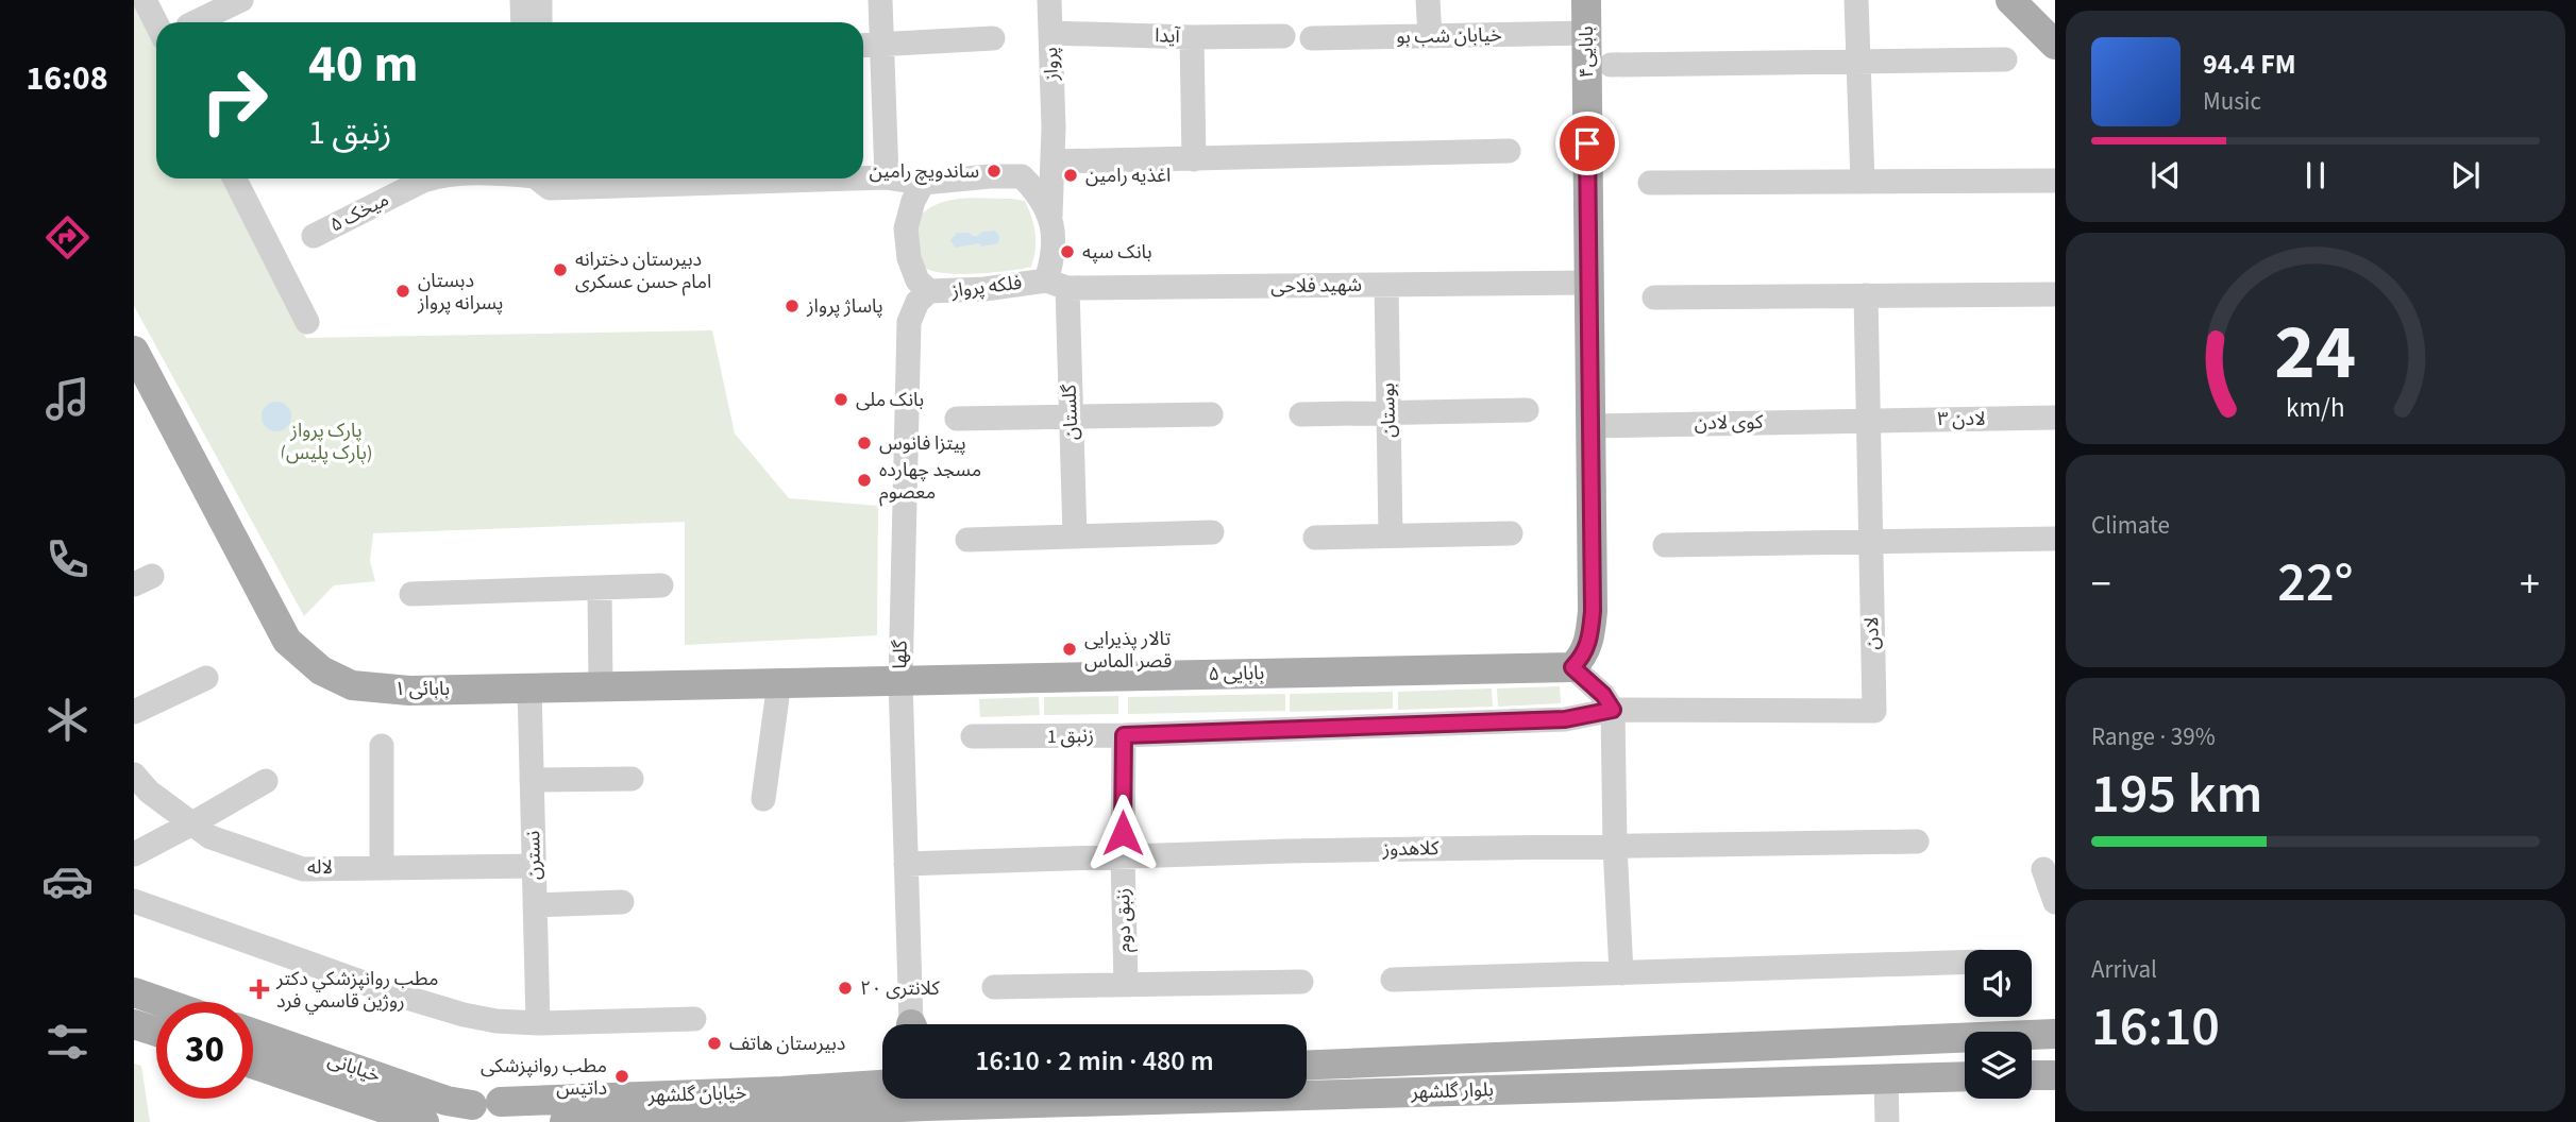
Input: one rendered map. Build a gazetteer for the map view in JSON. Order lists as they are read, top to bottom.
{
  "streets": {
    "main road": [
      "بابایی۴",
      "۵ بابایی",
      "بابائی ۱",
      "خیابانی",
      "بلوار گلشهر",
      "خیابان گلشهر"
    ],
    "street": [
      "آیدا",
      "خیابان شب بو",
      "پرواز",
      "میخک ۵",
      "شهید فلاحی",
      "فلکه پرواز",
      "بوستان",
      "گلستان",
      "لادن ۳",
      "کوی لادن",
      "لادن",
      "گلها",
      "زنبق 1",
      "کلاهدوز",
      "نسترن",
      "لاله",
      "زنبق دوم"
    ]
  },
  "crossings": [
    ["آیدا", "پرواز"],
    ["خیابان شب بو", "بابایی۴"],
    ["بابایی۴", "شهید فلاحی"],
    ["بابایی۴", "کوی لادن"],
    ["بابایی۴", "۵ بابایی"],
    ["پرواز", "میخک ۵"],
    ["پرواز", "شهید فلاحی"],
    ["پرواز", "فلکه پرواز"],
    ["پرواز", "گلستان"],
    ["پرواز", "گلها"],
    ["میخک ۵", "شهید فلاحی"],
    ["میخک ۵", "فلکه پرواز"],
    ["میخک ۵", "گلستان"],
    ["میخک ۵", "گلها"],
    ["شهید فلاحی", "فلکه پرواز"],
    ["شهید فلاحی", "بوستان"],
    ["شهید فلاحی", "گلستان"],
    ["شهید فلاحی", "گلها"],
    ["فلکه پرواز", "گلستان"],
    ["فلکه پرواز", "گلها"],
    ["گلستان", "گلها"],
    ["لادن ۳", "کوی لادن"],
    ["لادن ۳", "لادن"],
    ["کوی لادن", "لادن"],
    ["لادن", "زنبق 1"],
    ["گلها", "۵ بابایی"],
    ["گلها", "بابائی ۱"],
    ["گلها", "کلاهدوز"],
    ["۵ بابایی", "بابائی ۱"],
    ["بابائی ۱", "نسترن"],
    ["زنبق 1", "زنبق دوم"],
    ["کلاهدوز", "زنبق دوم"],
    ["نسترن", "لاله"],
    ["خیابانی", "خیابان گلشهر"],
    ["بلوار گلشهر", "خیابان گلشهر"]
  ],
  "parks": ["پارک پرواز (پارک پلیس)"],
  "places": {
    "other": [
      "ساندویچ رامین",
      "اغذیه رامین",
      "بانک سپه",
      "دبیرستان دخترانه امام حسن عسکری",
      "دبستان پسرانه پرواز",
      "پاساژ پرواز",
      "بانک ملی",
      "پیتزا فانوس",
      "مسجد چهارده معصوم",
      "تالار پذیرایی قصر الماس",
      "کلانتری ۲۰",
      "دبیرستان هاتف",
      "مطب روانپزشکی داتیس"
    ],
    "health": ["مطب روانپزشكي دكتر روژين قاسمي فرد"]
  },
  "page": {
    "tabs": "16:08",
    "turn": ["40 m", "زنبق 1"],
    "song": ["94.4 FM", "Music"],
    "tile": [
      "Climate",
      ["Range · 39%", "195 km"],
      ["Arrival", "16:10"]
    ],
    "heat": ["−", "22°", "+"],
    "limit": "30",
    "trip": "16:10 · 2 min · 480 m",
    "gauge": ["24", "km/h"]
  }
}
